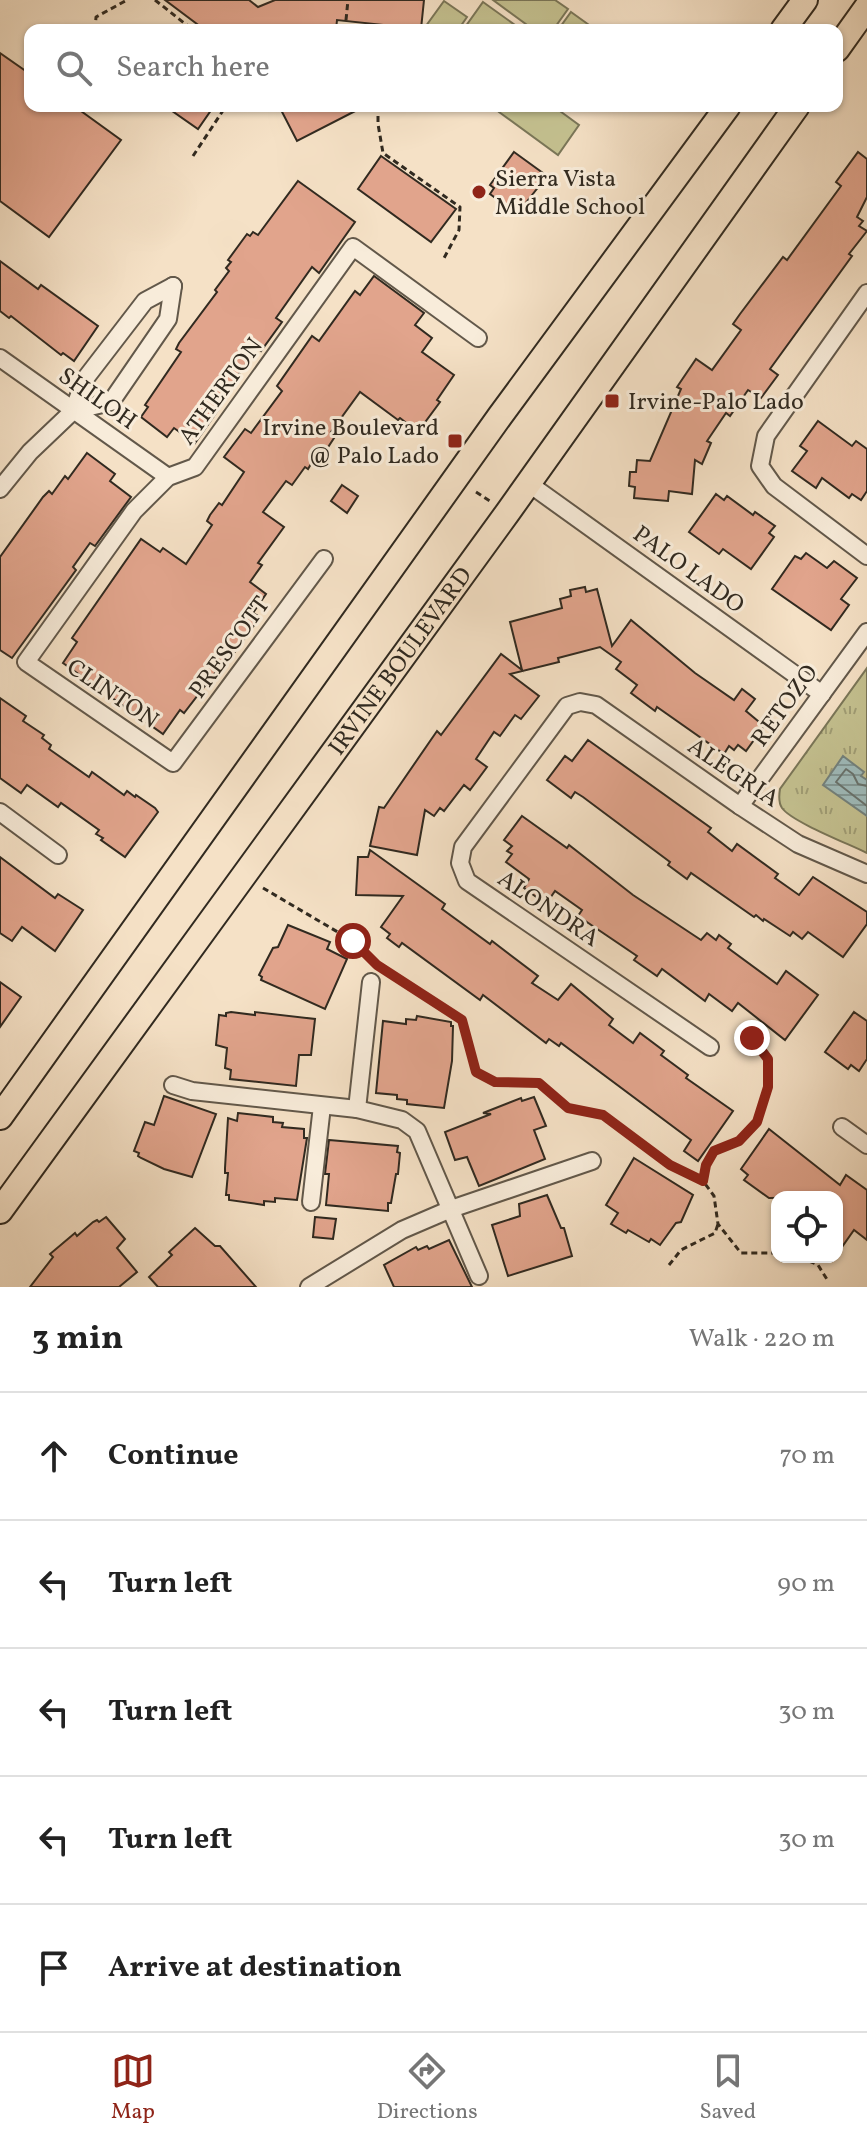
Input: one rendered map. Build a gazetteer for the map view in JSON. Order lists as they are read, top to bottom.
{
  "streets": {
    "main road": ["IRVINE BOULEVARD"],
    "street": [
      "ATHERTON",
      "SHILOH",
      "PALO LADO",
      "PRESCOTT",
      "CLINTON",
      "RETOZO",
      "ALEGRIA",
      "ALONDRA"
    ]
  },
  "crossings": [
    ["ATHERTON", "SHILOH"],
    ["ATHERTON", "CLINTON"],
    ["PALO LADO", "IRVINE BOULEVARD"],
    ["PALO LADO", "RETOZO"],
    ["PRESCOTT", "CLINTON"],
    ["RETOZO", "ALEGRIA"],
    ["ALEGRIA", "ALONDRA"]
  ],
  "places": {
    "other": ["Sierra Vista Middle School"],
    "transit": ["Irvine-Palo Lado", "Irvine Boulevard @ Palo Lado"]
  },
  "page": {
    "search": "Search here",
    "heading": ["3 min", "Walk · 220 m"],
    "list": [
      ["Continue", "70 m"],
      ["Turn left", "90 m"],
      ["Turn left", "30 m"],
      ["Turn left", "30 m"],
      "Arrive at destination"
    ],
    "nav": ["Map", "Directions", "Saved"]
  }
}
